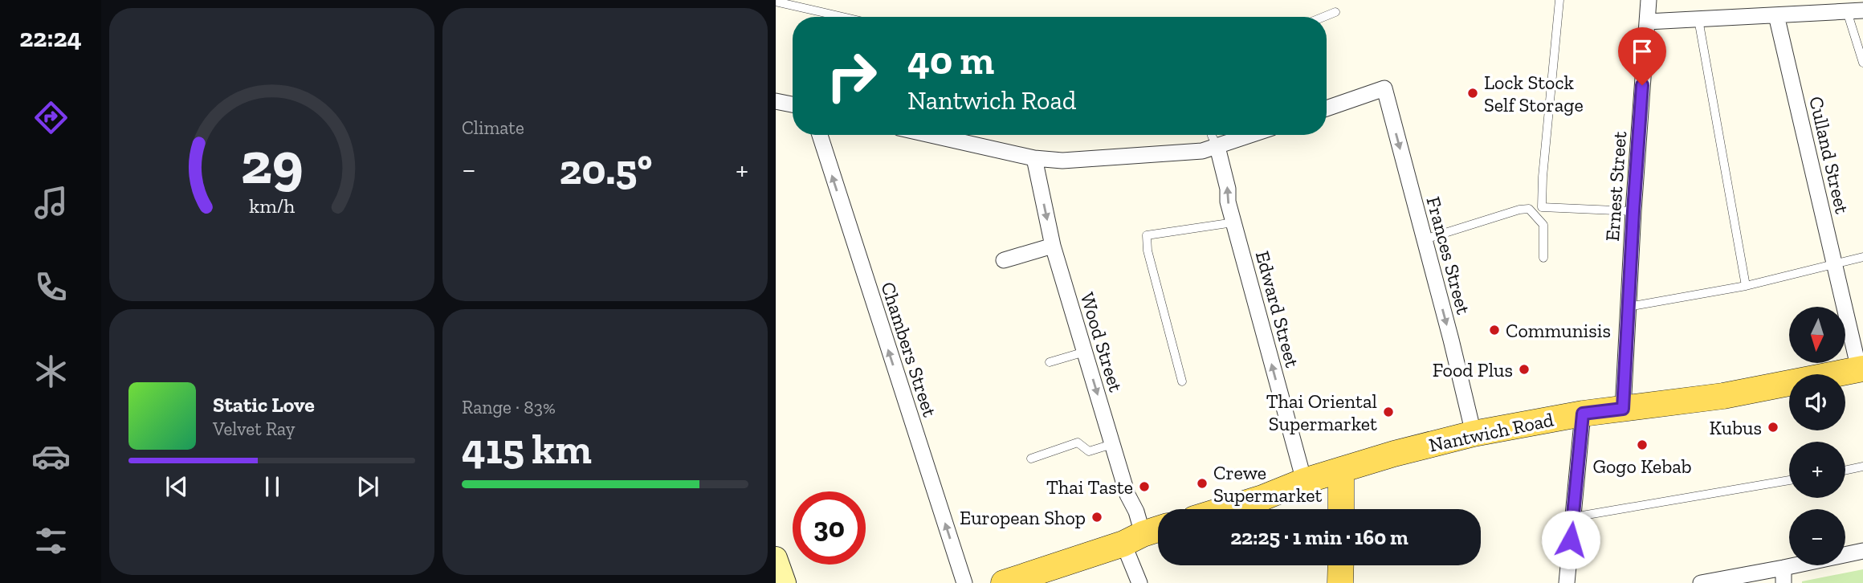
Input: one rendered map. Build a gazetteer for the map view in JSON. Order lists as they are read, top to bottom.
{
  "streets": {
    "main road": ["Nantwich Road"],
    "street": [
      "Culland Street",
      "Ernest Street",
      "Frances Street",
      "Edward Street",
      "Wood Street",
      "Chambers Street"
    ]
  },
  "crossings": [
    ["Culland Street", "Nantwich Road"],
    ["Ernest Street", "Nantwich Road"],
    ["Frances Street", "Nantwich Road"],
    ["Edward Street", "Nantwich Road"]
  ],
  "one_way": [
    "Frances Street",
    "Edward Street",
    "Wood Street",
    "Chambers Street"
  ],
  "places": [
    "Lock Stock Self Storage",
    "Communisis",
    "Food Plus",
    "Thai Oriental Supermarket",
    "Kubus",
    "Gogo Kebab",
    "Crewe Supermarket",
    "Thai Taste",
    "European Shop"
  ],
  "north": "bottom",
  "page": {
    "tabs": "22:24",
    "tile": [
      "Climate",
      ["Range · 83%", "415 km"]
    ],
    "turn": ["40 m", "Nantwich Road"],
    "heat": ["−", "20.5°", "+"],
    "map_buttons": ["+", "−"],
    "song": ["Static Love", "Velvet Ray"],
    "limit": "30",
    "trip": "22:25 · 1 min · 160 m",
    "gauge": ["29", "km/h"]
  }
}
